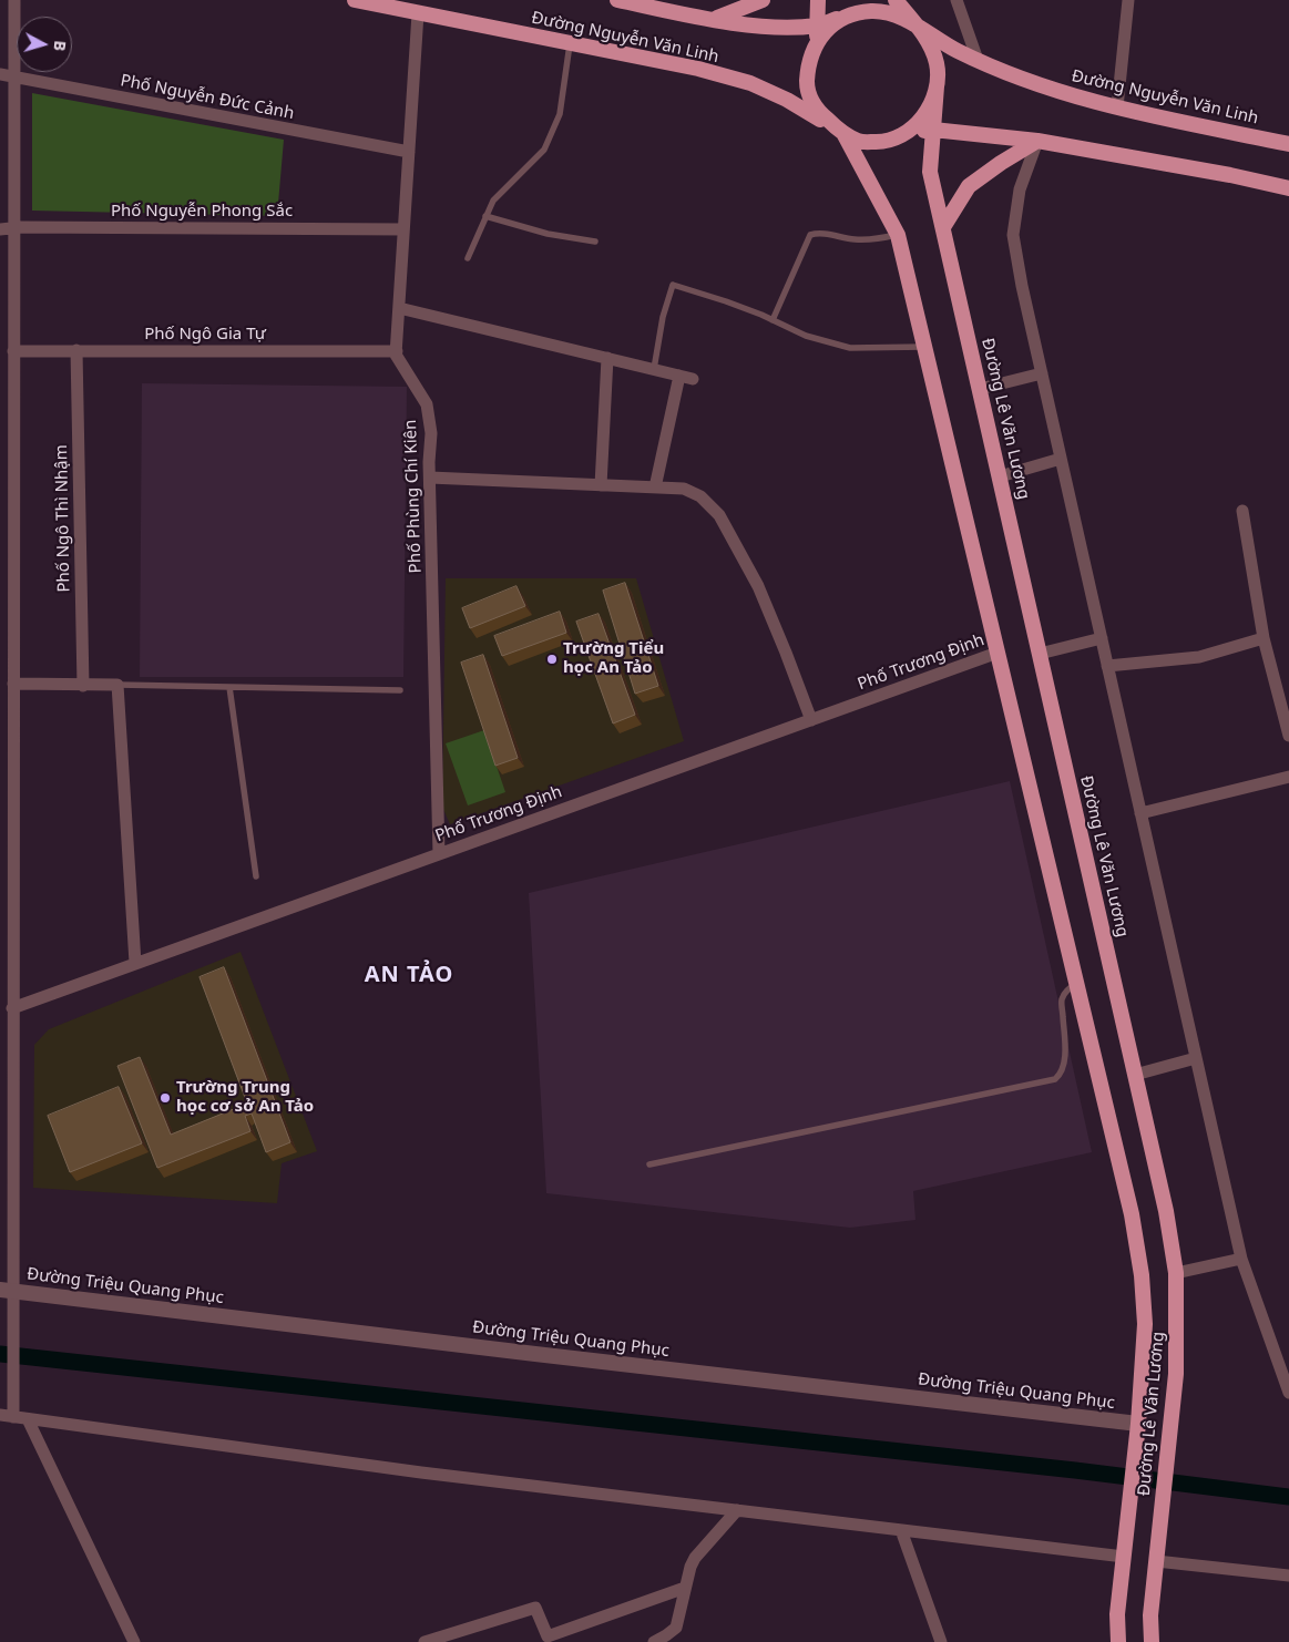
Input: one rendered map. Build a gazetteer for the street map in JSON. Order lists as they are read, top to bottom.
{
  "streets": {
    "highway": ["Đường Nguyễn Văn Linh", "Đường Lê Văn Lương"],
    "street": [
      "Phố Nguyễn Đức Cảnh",
      "Phố Nguyễn Phong Sắc",
      "Phố Ngô Gia Tự",
      "Phố Phùng Chí Kiên",
      "Phố Ngô Thì Nhậm",
      "Phố Trương Định",
      "Đường Triệu Quang Phục"
    ]
  },
  "crossings": [
    ["Đường Nguyễn Văn Linh", "Đường Lê Văn Lương"],
    ["Đường Nguyễn Văn Linh", "Phố Phùng Chí Kiên"],
    ["Phố Nguyễn Đức Cảnh", "Phố Phùng Chí Kiên"],
    ["Phố Nguyễn Phong Sắc", "Phố Phùng Chí Kiên"],
    ["Phố Ngô Gia Tự", "Phố Phùng Chí Kiên"],
    ["Phố Ngô Gia Tự", "Phố Ngô Thì Nhậm"],
    ["Đường Lê Văn Lương", "Phố Trương Định"],
    ["Đường Lê Văn Lương", "Đường Triệu Quang Phục"],
    ["Phố Phùng Chí Kiên", "Phố Trương Định"]
  ],
  "districts": ["AN TẢO"],
  "places": ["Trường Tiểu học An Tảo", "Trường Trung học cơ sở An Tảo"],
  "north": "right"
}
